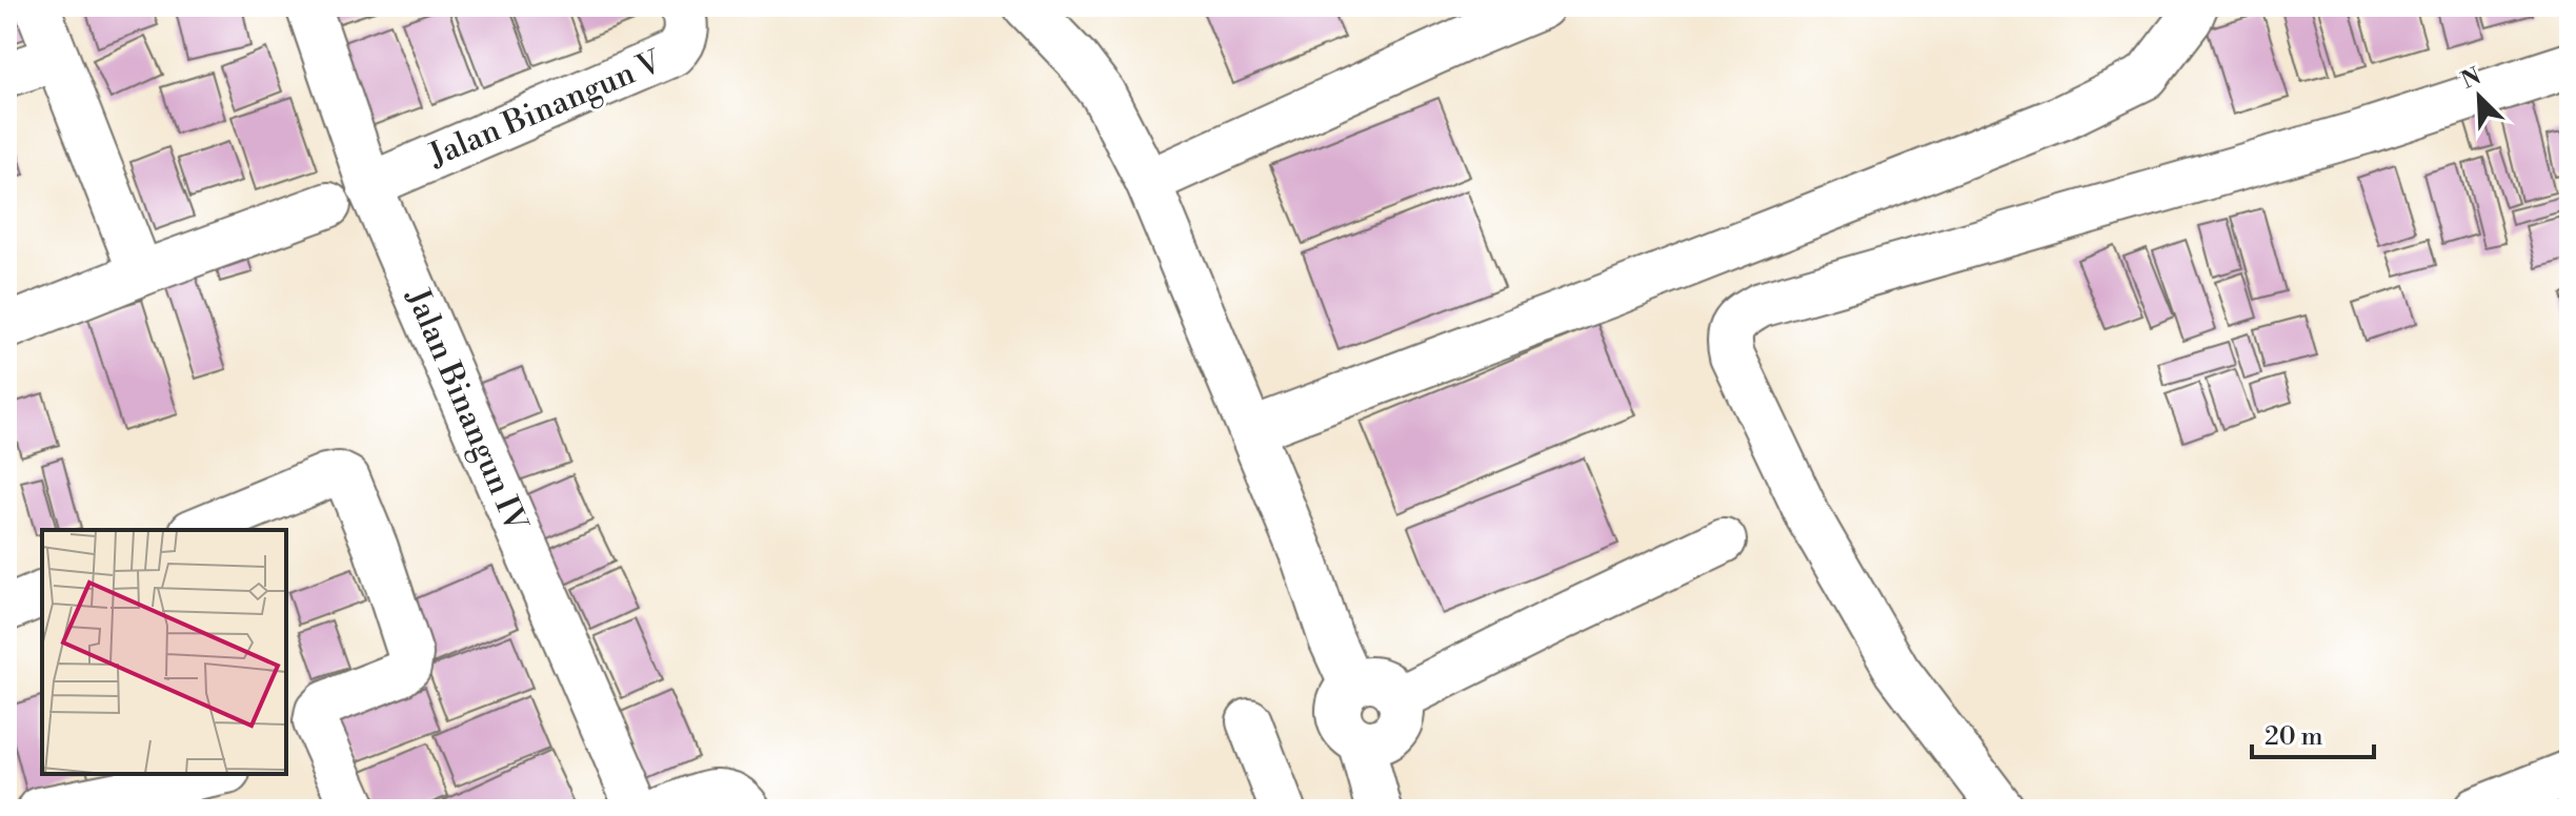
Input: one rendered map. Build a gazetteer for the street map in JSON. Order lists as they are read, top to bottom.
{
  "streets": {
    "street": ["Jalan Binangun V", "Jalan Binangun IV"]
  },
  "crossings": [
    ["Jalan Binangun V", "Jalan Binangun IV"]
  ],
  "scale_bar": "20 m",
  "north": "top left"
}
